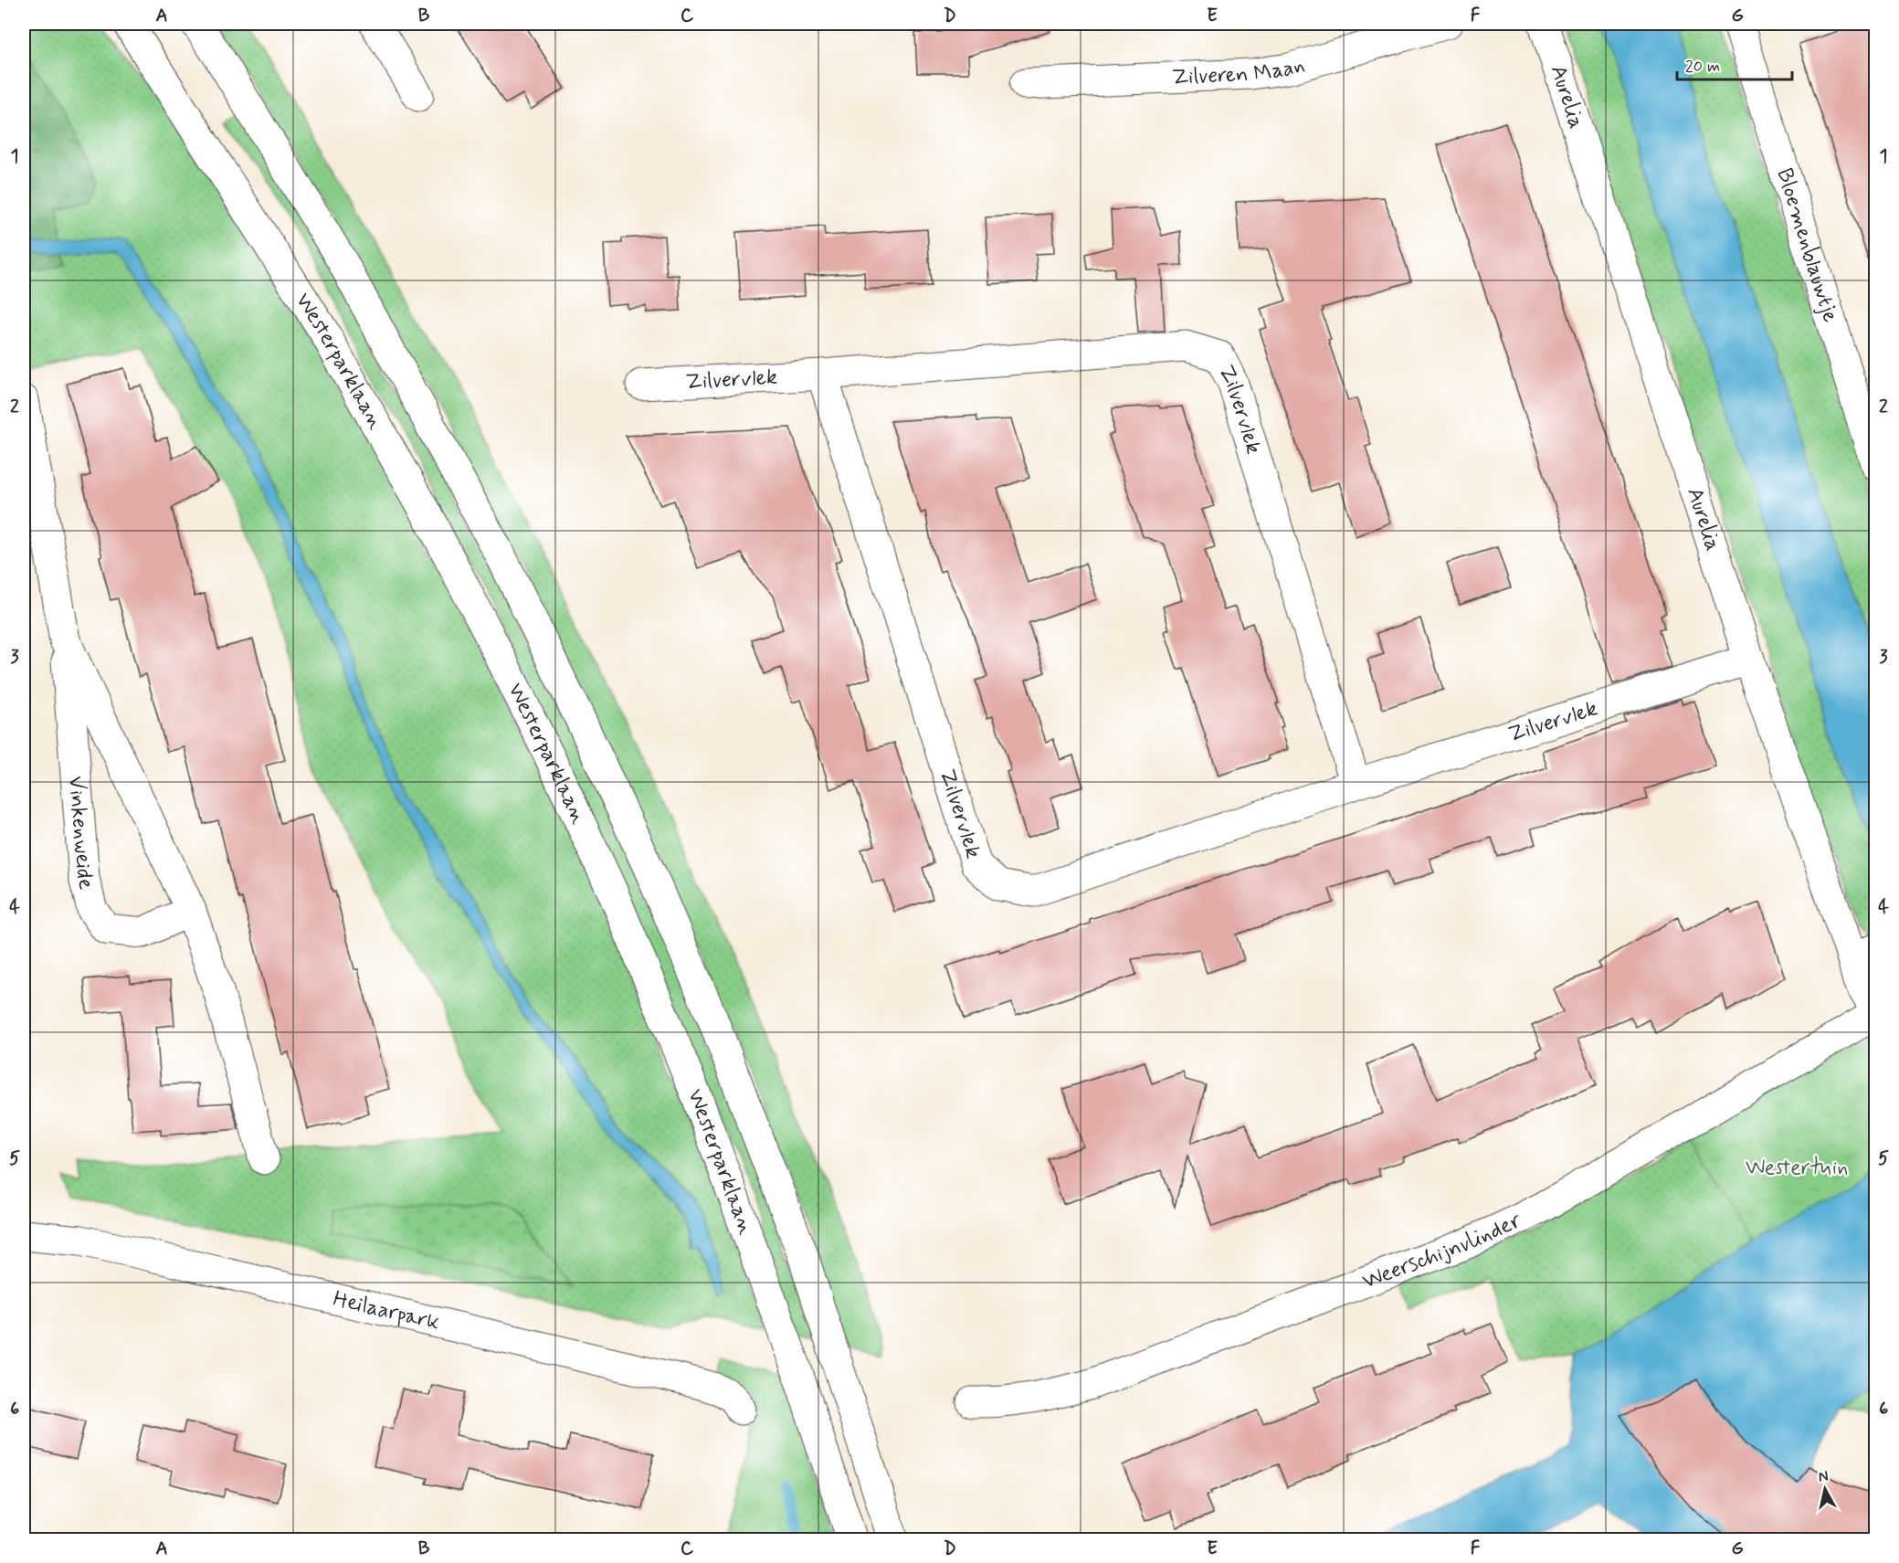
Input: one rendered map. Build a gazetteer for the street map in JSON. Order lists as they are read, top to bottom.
{
  "streets": {
    "street": [
      "Zilveren Maan",
      "Aurelia",
      "Bloemenblauwtje",
      "Westerparklaan",
      "Zilvervlek",
      "Vinkenweide",
      "Weerschijnvlinder",
      "Heilaarpark"
    ]
  },
  "crossings": [
    ["Aurelia", "Zilvervlek"],
    ["Aurelia", "Weerschijnvlinder"]
  ],
  "parks": ["Westertuin"],
  "scale_bar": "20 m",
  "north": "top",
  "grid": {
    "columns": [
      "A",
      "B",
      "C",
      "D",
      "E",
      "F",
      "G"
    ],
    "rows": [
      "1",
      "2",
      "3",
      "4",
      "5",
      "6"
    ]
  }
}
